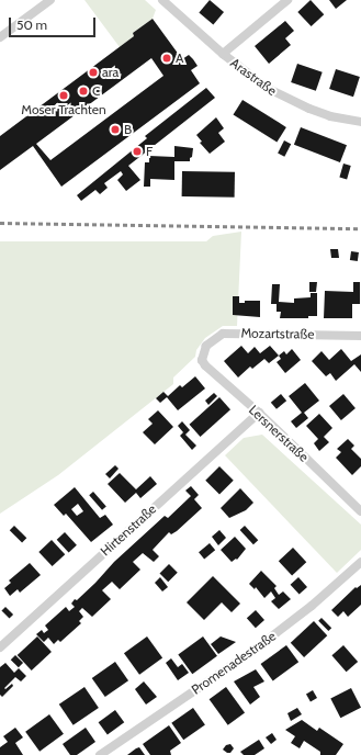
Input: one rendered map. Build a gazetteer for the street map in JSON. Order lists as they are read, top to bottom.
{
  "streets": {
    "street": [
      "Arastraße",
      "Mozartstraße",
      "Lersnerstraße",
      "Hirtenstraße",
      "Promenadestraße"
    ]
  },
  "crossings": [
    ["Mozartstraße", "Lersnerstraße"],
    ["Lersnerstraße", "Hirtenstraße"]
  ],
  "places": [
    "A",
    "ara",
    "C",
    "Moser Trachten",
    "B",
    "F"
  ],
  "scale_bar": "50 m"
}
